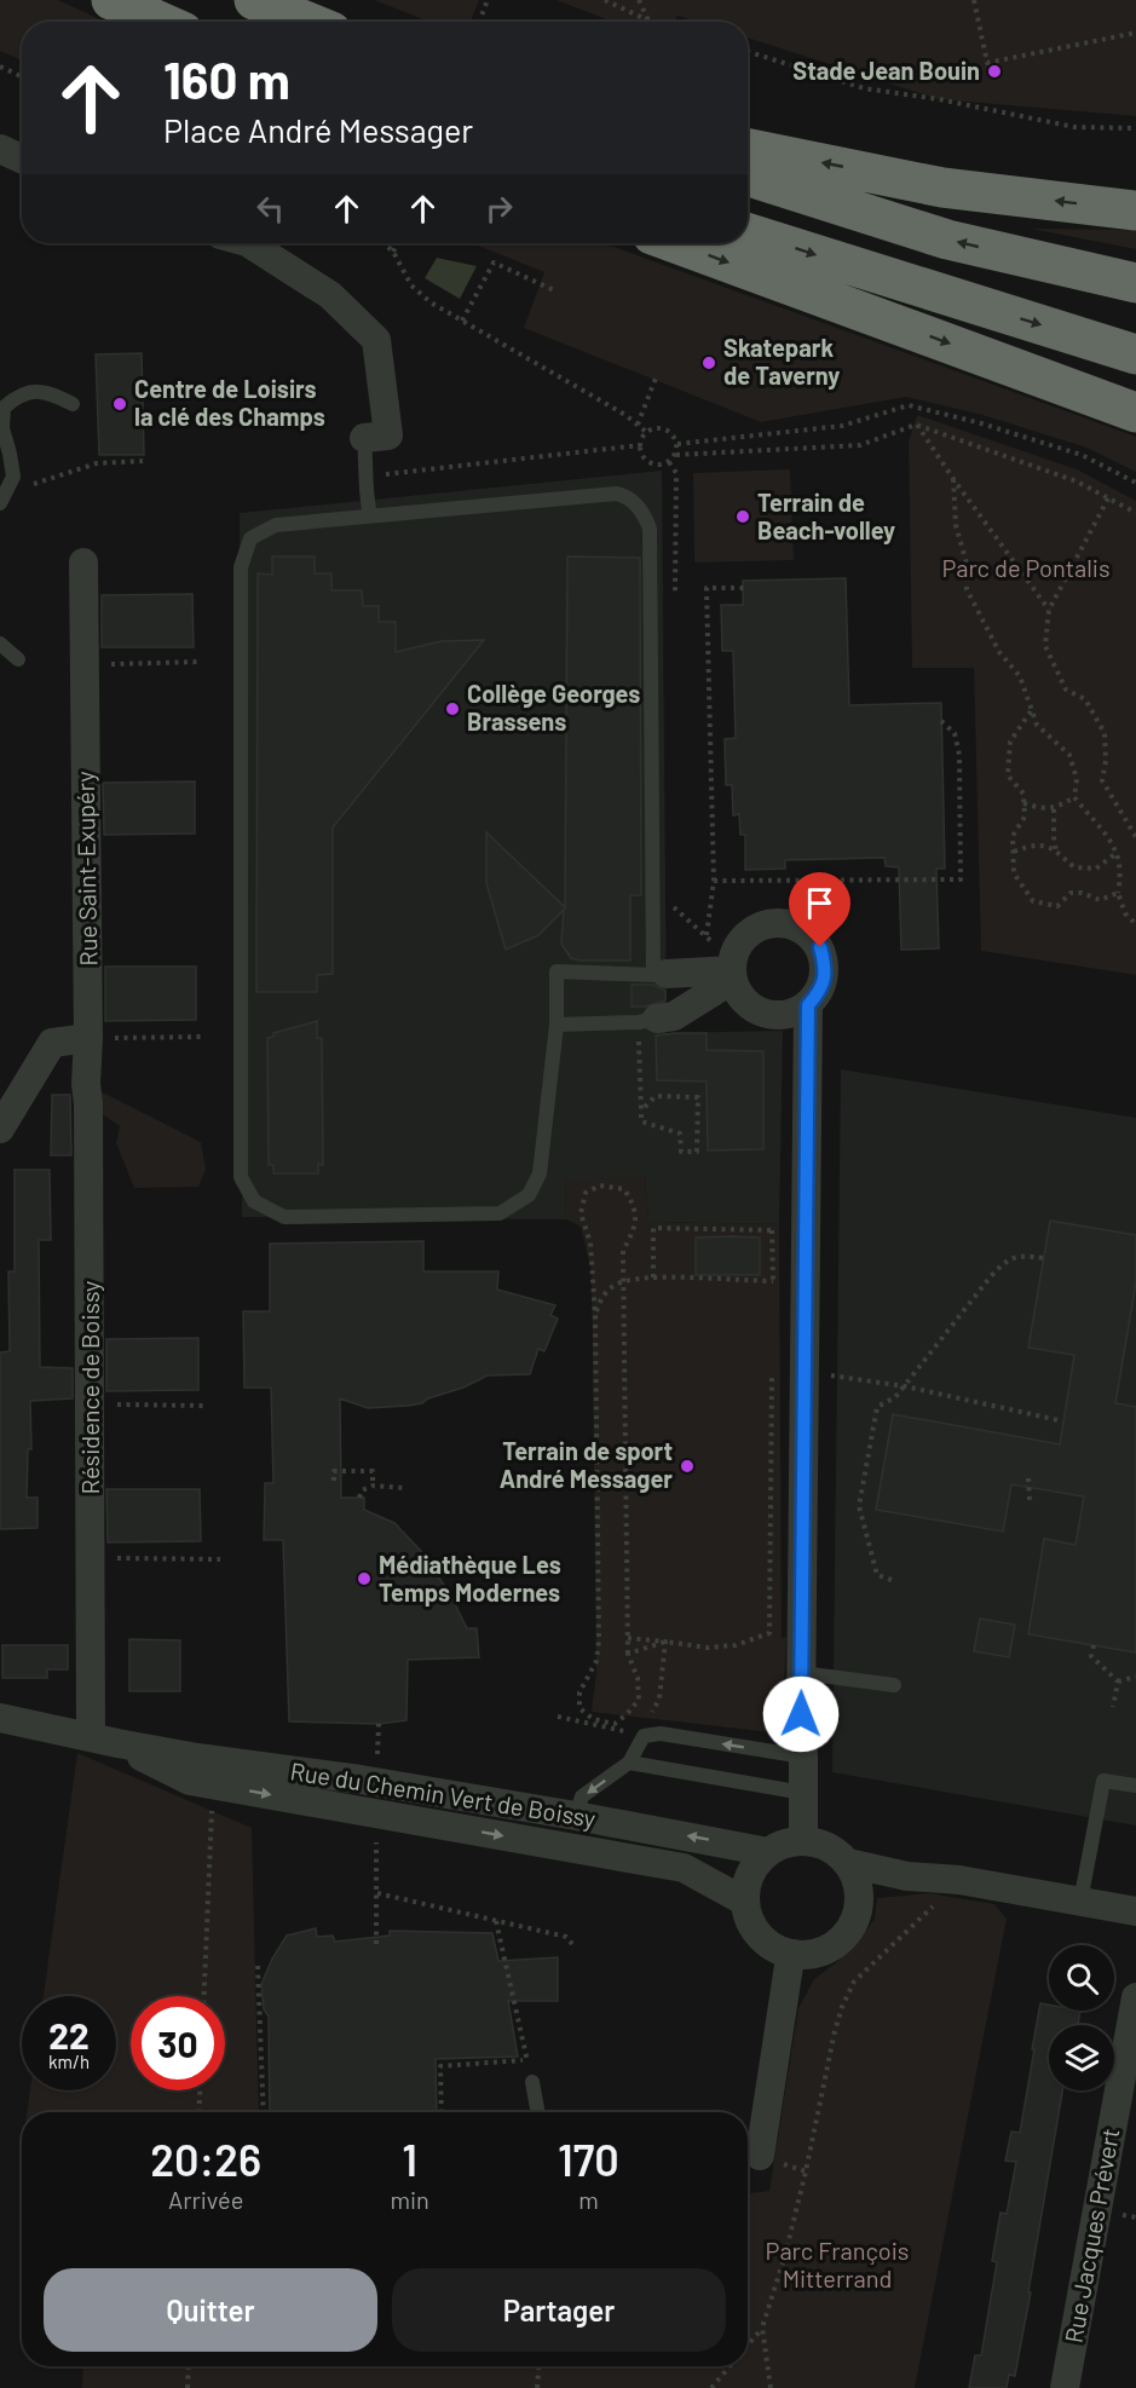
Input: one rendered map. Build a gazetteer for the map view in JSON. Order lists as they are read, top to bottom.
{
  "streets": {
    "street": [
      "Rue Saint-Exupéry",
      "Résidence de Boissy",
      "Rue du Chemin Vert de Boissy",
      "Rue Jacques Prévert"
    ]
  },
  "crossings": [
    ["Rue Saint-Exupéry", "Résidence de Boissy"],
    ["Résidence de Boissy", "Rue du Chemin Vert de Boissy"]
  ],
  "parks": ["Parc de Pontalis", "Parc François Mitterrand"],
  "places": [
    "Stade Jean Bouin",
    "Skatepark de Taverny",
    "Centre de Loisirs la clé des Champs",
    "Terrain de Beach-volley",
    "Collège Georges Brassens",
    "Terrain de sport André Messager",
    "Médiathèque Les Temps Modernes"
  ],
  "page": {
    "turn": ["160 m", "Place André Messager"],
    "speed": "22 km/h",
    "limit": "30",
    "eta": [
      "20:26",
      "Arrivée",
      "1",
      "min",
      "170",
      "m"
    ],
    "buttons": ["Quitter", "Partager"]
  }
}
